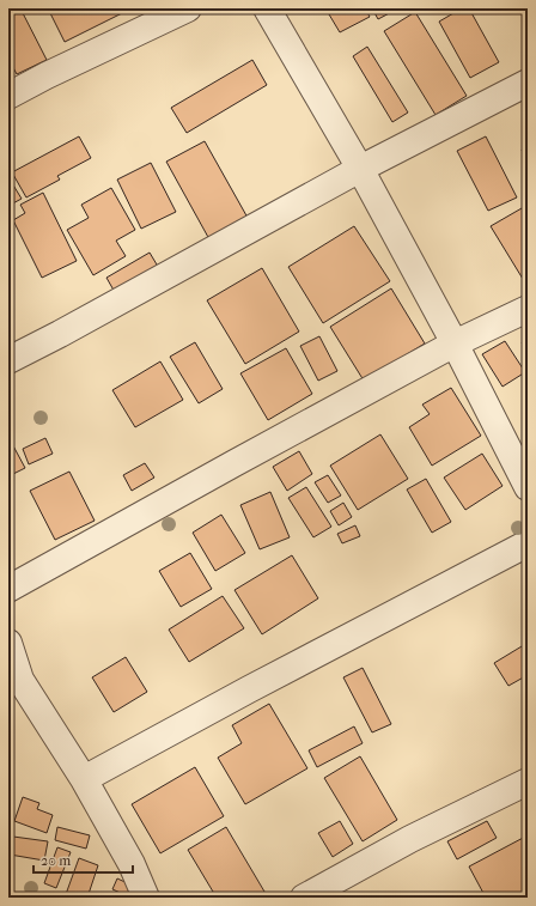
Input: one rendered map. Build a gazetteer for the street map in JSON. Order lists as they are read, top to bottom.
{
  "scale_bar": "20 m"
}
